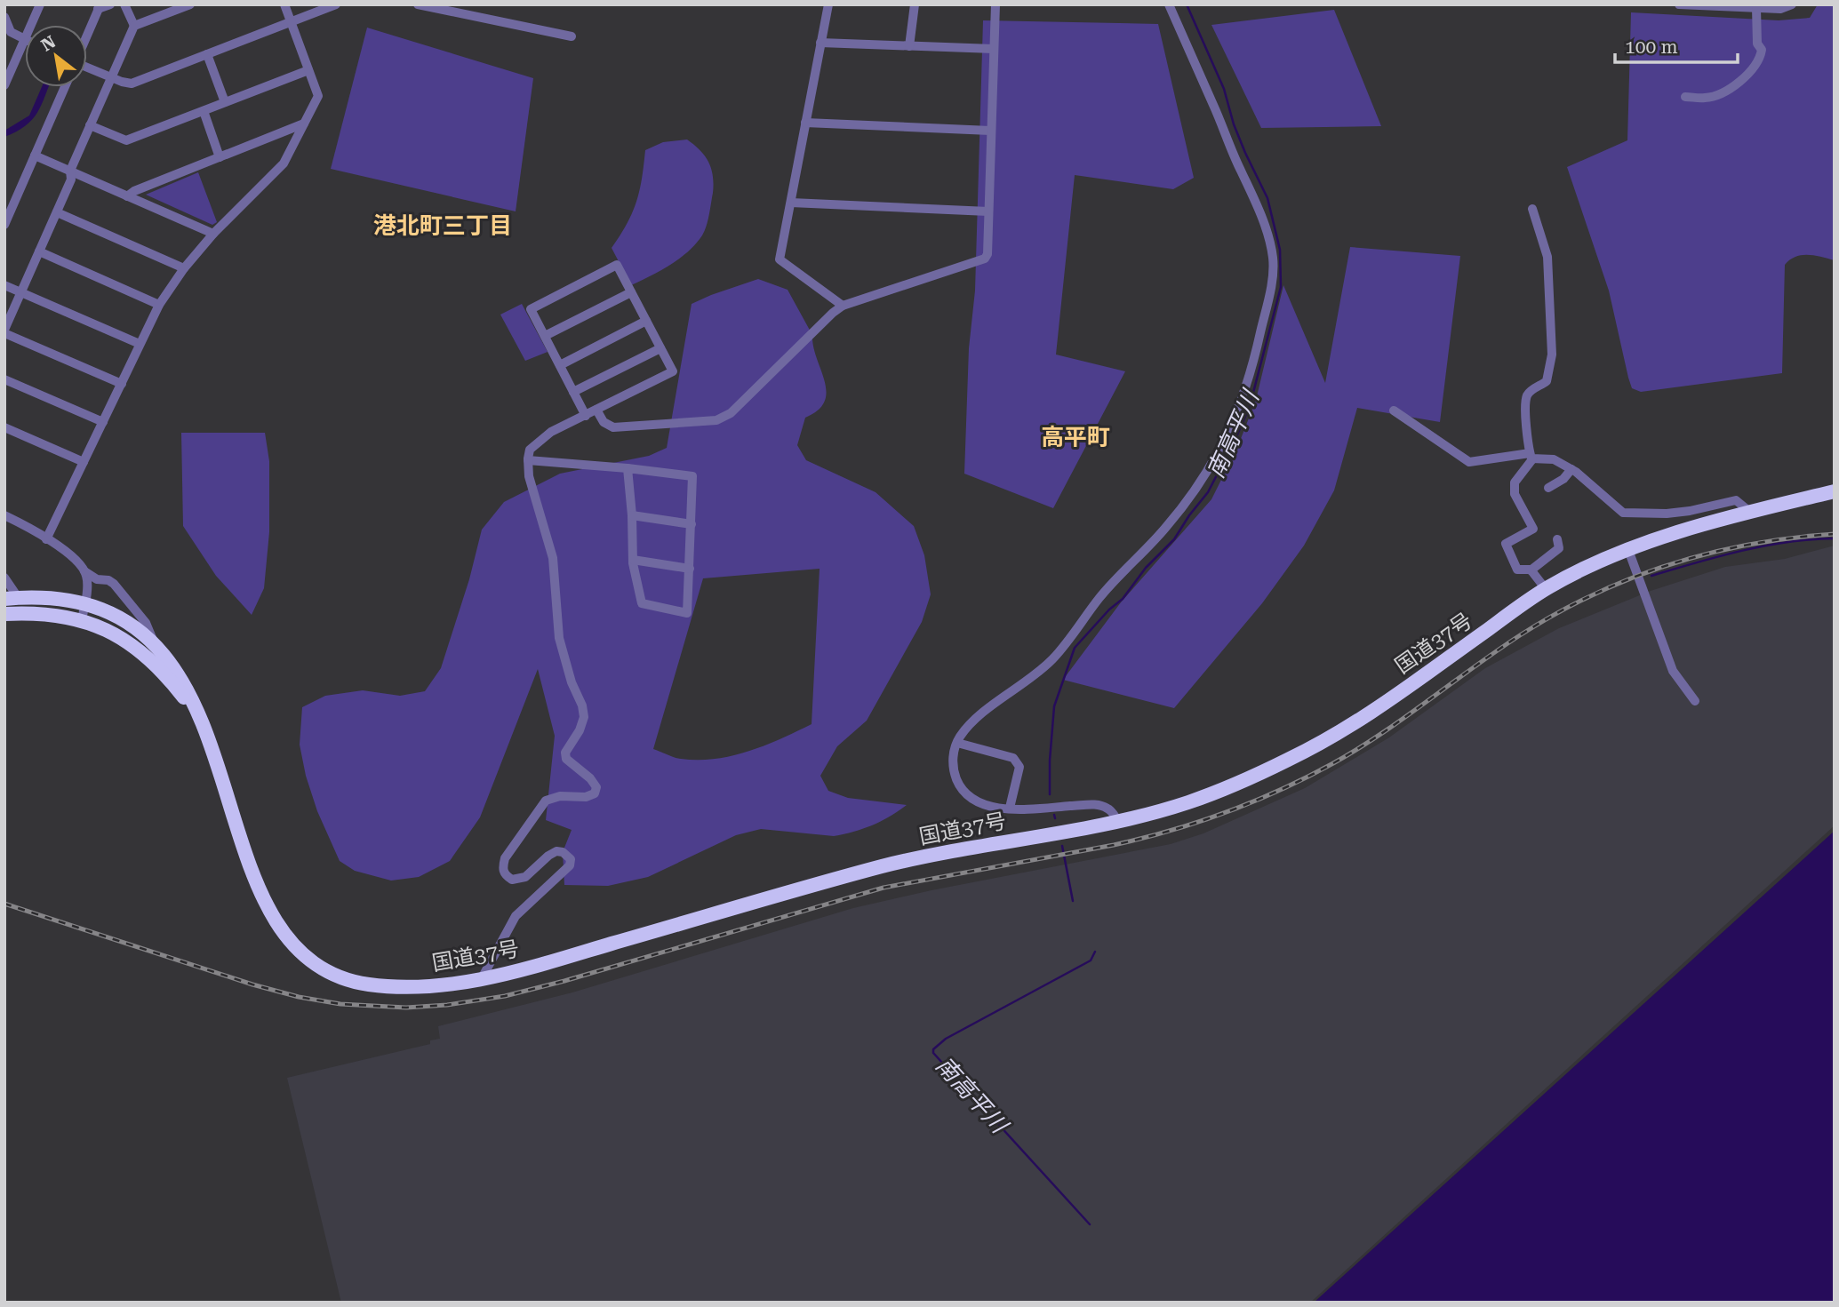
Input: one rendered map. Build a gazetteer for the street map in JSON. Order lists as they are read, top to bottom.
{
  "streets": {
    "highway": ["国道37号"]
  },
  "districts": ["港北町三丁目", "高平町"],
  "water": ["南高平川"],
  "scale_bar": "100 m",
  "north": "top left"
}
